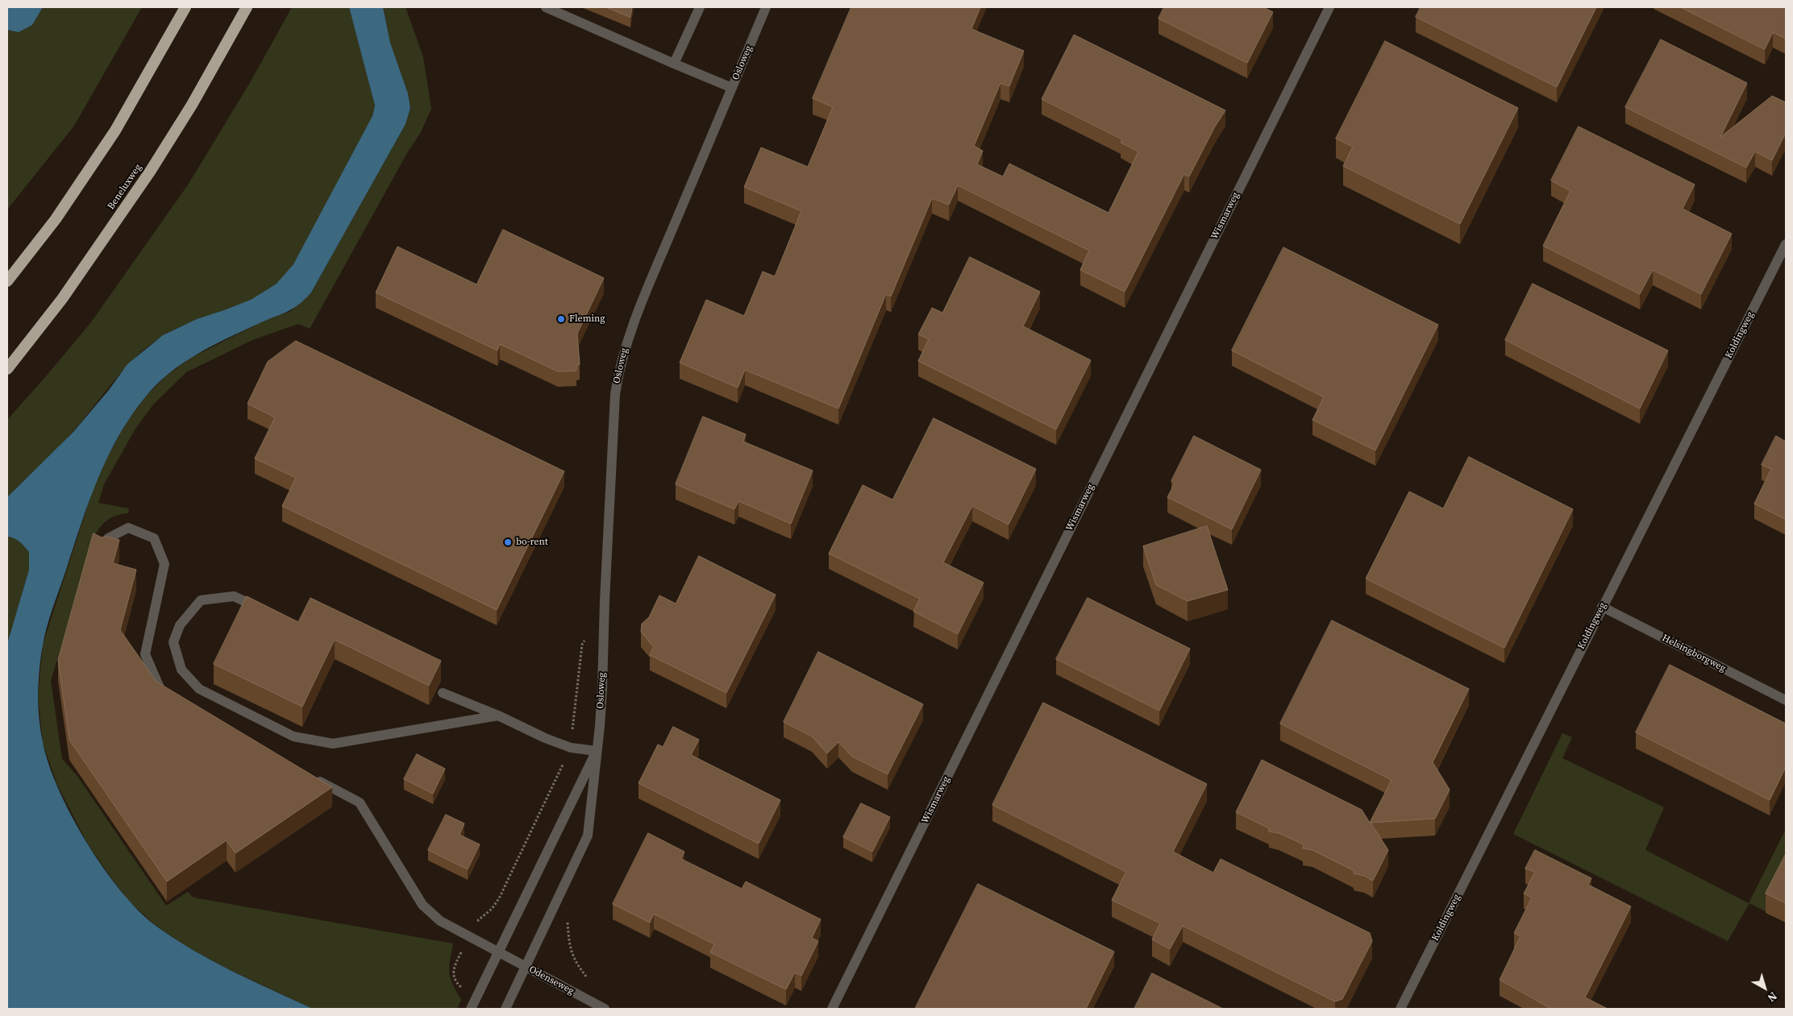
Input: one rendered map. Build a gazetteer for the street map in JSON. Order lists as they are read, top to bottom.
{
  "streets": {
    "highway": ["Beneluxweg"],
    "street": [
      "Osloweg",
      "Wismarweg",
      "Koldingweg",
      "Helsingborgweg",
      "Odenseweg"
    ]
  },
  "crossings": [
    ["Osloweg", "Odenseweg"],
    ["Koldingweg", "Helsingborgweg"]
  ],
  "places": ["Fleming", "bo-rent"],
  "north": "bottom right"
}
